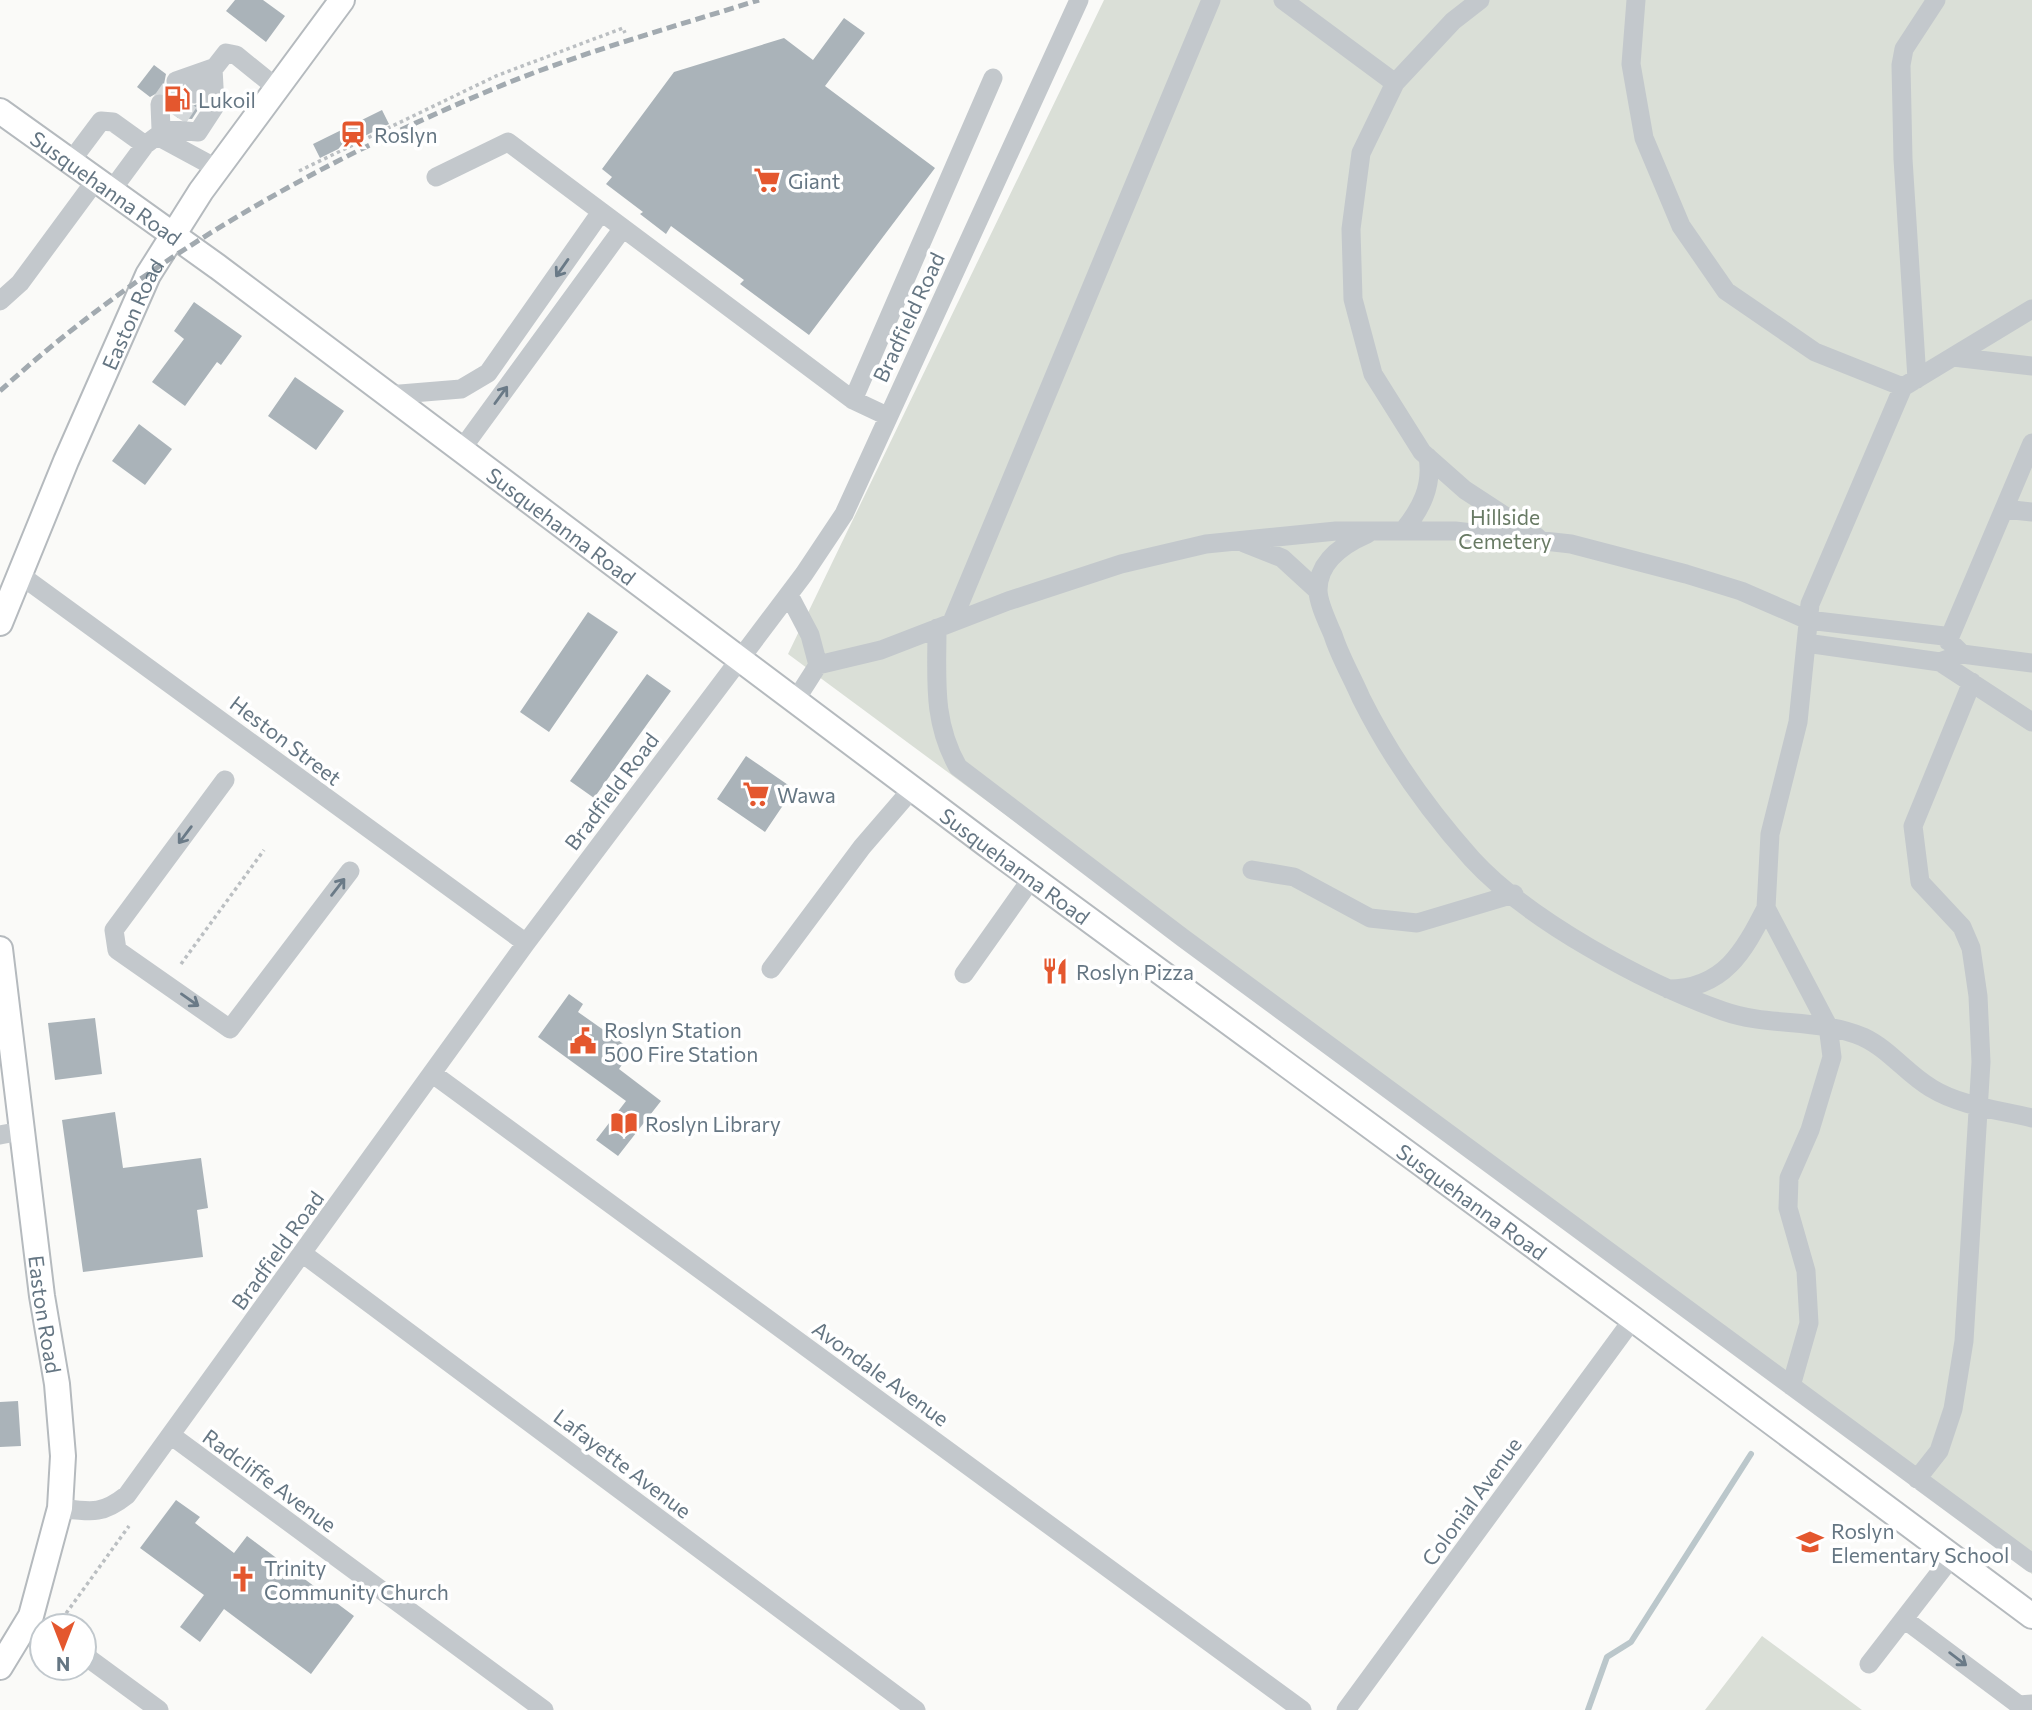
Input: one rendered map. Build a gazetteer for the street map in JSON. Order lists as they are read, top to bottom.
{
  "streets": {
    "main road": ["Susquehanna Road", "Easton Road"],
    "street": [
      "Bradfield Road",
      "Heston Street",
      "Avondale Avenue",
      "Lafayette Avenue",
      "Radcliffe Avenue",
      "Colonial Avenue"
    ]
  },
  "crossings": [
    ["Susquehanna Road", "Easton Road"],
    ["Susquehanna Road", "Bradfield Road"],
    ["Susquehanna Road", "Colonial Avenue"],
    ["Easton Road", "Bradfield Road"],
    ["Easton Road", "Heston Street"],
    ["Bradfield Road", "Heston Street"],
    ["Bradfield Road", "Avondale Avenue"],
    ["Bradfield Road", "Lafayette Avenue"],
    ["Bradfield Road", "Radcliffe Avenue"]
  ],
  "parks": ["Hillside Cemetery"],
  "places": {
    "fuel station": ["Lukoil"],
    "station": ["Roslyn"],
    "supermarket": ["Giant", "Wawa"],
    "restaurant": ["Roslyn Pizza"],
    "public building": ["Roslyn Station 500 Fire Station"],
    "library": ["Roslyn Library"],
    "school or university": ["Roslyn Elementary School"],
    "church": ["Trinity Community Church"]
  },
  "north": "bottom"
}
